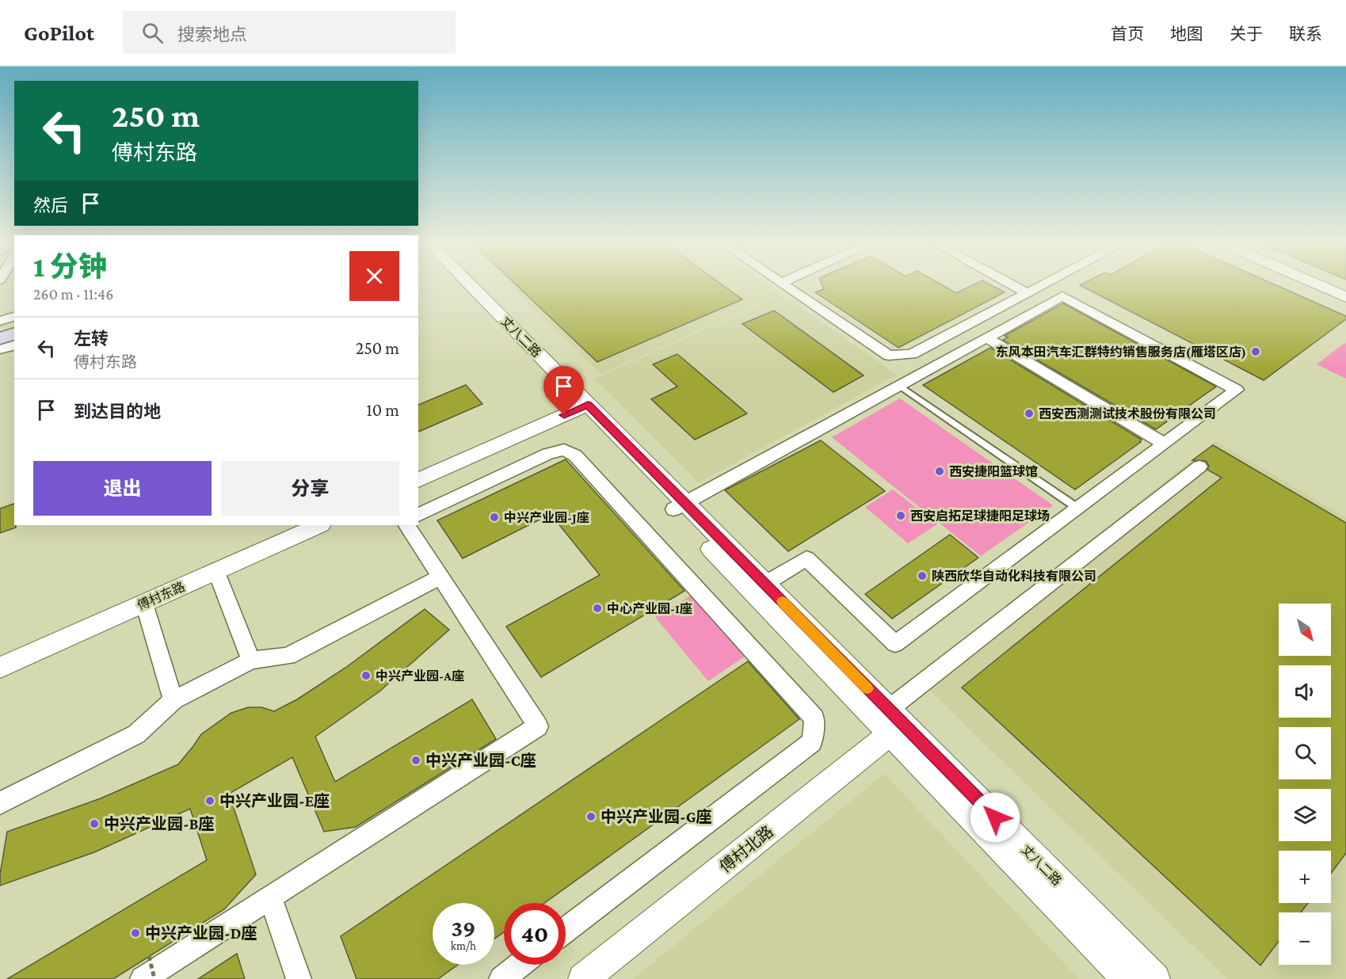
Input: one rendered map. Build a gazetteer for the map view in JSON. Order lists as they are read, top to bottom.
{
  "streets": {
    "street": ["丈八二路", "傅村东路", "傅村北路"]
  },
  "crossings": [
    ["丈八二路", "傅村北路"]
  ],
  "places": [
    "东风本田汽车汇群特约销售服务店(雁塔区店)",
    "西安西测测试技术股份有限公司",
    "西安捷阳篮球馆",
    "西安启拓足球捷阳足球场",
    "中兴产业园-J座",
    "陕西欣华自动化科技有限公司",
    "中心产业园-I座",
    "中兴产业园-A座",
    "中兴产业园-C座",
    "中兴产业园-E座",
    "中兴产业园-G座",
    "中兴产业园-B座",
    "中兴产业园-D座"
  ],
  "north": "bottom right",
  "page": {
    "header": "GoPilot",
    "search": "搜索地点",
    "nav": [
      "首页",
      "地图",
      "关于",
      "联系"
    ],
    "turn": ["250 m", "傅村东路"],
    "then": "然后",
    "heading": ["1 分钟", "260 m · 11:46"],
    "list": [
      {
        "name": "左转",
        "note": "傅村东路",
        "value": "250 m"
      },
      {
        "name": "到达目的地",
        "value": "10 m"
      }
    ],
    "buttons": ["退出", "分享"],
    "map_buttons": ["+", "−"],
    "speed": "39 km/h",
    "limit": "40"
  }
}
